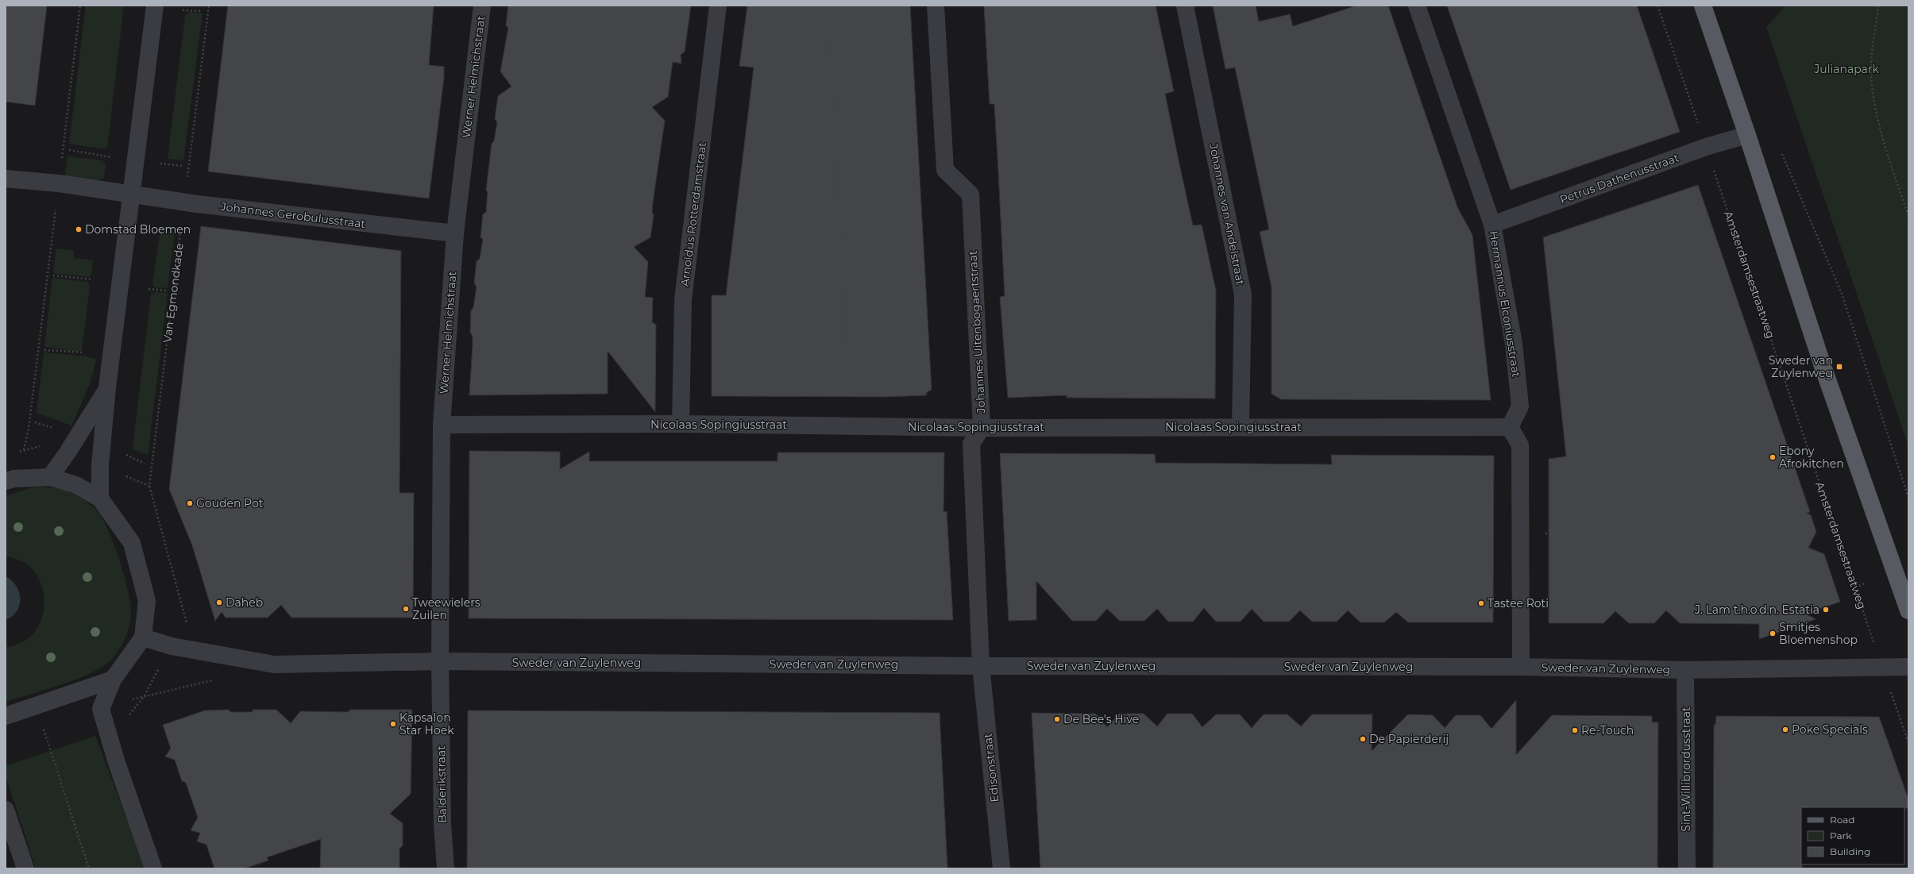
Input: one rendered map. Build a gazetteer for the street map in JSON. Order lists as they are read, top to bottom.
{
  "streets": {
    "street": [
      "Werner Helmichstraat",
      "Petrus Dathenusstraat",
      "Arnoldus Rotterdamstraat",
      "Johannes van Andelstraat",
      "Johannes Gerobulusstraat",
      "Hermannus Elconiusstraat",
      "Johannes Uitenbogaertstraat",
      "Nicolaas Sopingiusstraat",
      "Sweder van Zuylenweg",
      "Edisonstraat",
      "Sint-Willibrordusstraat",
      "Balderikstraat"
    ],
    "path": ["Amsterdamsestraatweg", "Van Egmondkade"]
  },
  "crossings": [
    ["Werner Helmichstraat", "Johannes Gerobulusstraat"],
    ["Werner Helmichstraat", "Nicolaas Sopingiusstraat"],
    ["Werner Helmichstraat", "Sweder van Zuylenweg"],
    ["Werner Helmichstraat", "Balderikstraat"],
    ["Petrus Dathenusstraat", "Amsterdamsestraatweg"],
    ["Petrus Dathenusstraat", "Hermannus Elconiusstraat"],
    ["Arnoldus Rotterdamstraat", "Nicolaas Sopingiusstraat"],
    ["Johannes van Andelstraat", "Nicolaas Sopingiusstraat"],
    ["Johannes Gerobulusstraat", "Van Egmondkade"],
    ["Amsterdamsestraatweg", "Sweder van Zuylenweg"],
    ["Hermannus Elconiusstraat", "Nicolaas Sopingiusstraat"],
    ["Johannes Uitenbogaertstraat", "Nicolaas Sopingiusstraat"],
    ["Johannes Uitenbogaertstraat", "Sweder van Zuylenweg"],
    ["Johannes Uitenbogaertstraat", "Edisonstraat"],
    ["Sweder van Zuylenweg", "Edisonstraat"],
    ["Sweder van Zuylenweg", "Sint-Willibrordusstraat"],
    ["Sweder van Zuylenweg", "Balderikstraat"]
  ],
  "parks": ["Julianapark"],
  "places": {
    "other": [
      "Domstad Bloemen",
      "Ebony Afrokitchen",
      "Gouden Pot",
      "Daheb",
      "Tastee Roti",
      "Tweewielers Zuilen",
      "J. Lam t.h.o.d.n. Estatia",
      "Smitjes Bloemenshop",
      "De Bee's Hive",
      "Kapsalon Star Hoek",
      "Poke Specials",
      "Re-Touch",
      "De Papierderij"
    ],
    "transit": ["Sweder van Zuylenweg"]
  },
  "legend": ["Road", "Park", "Building"]
}
